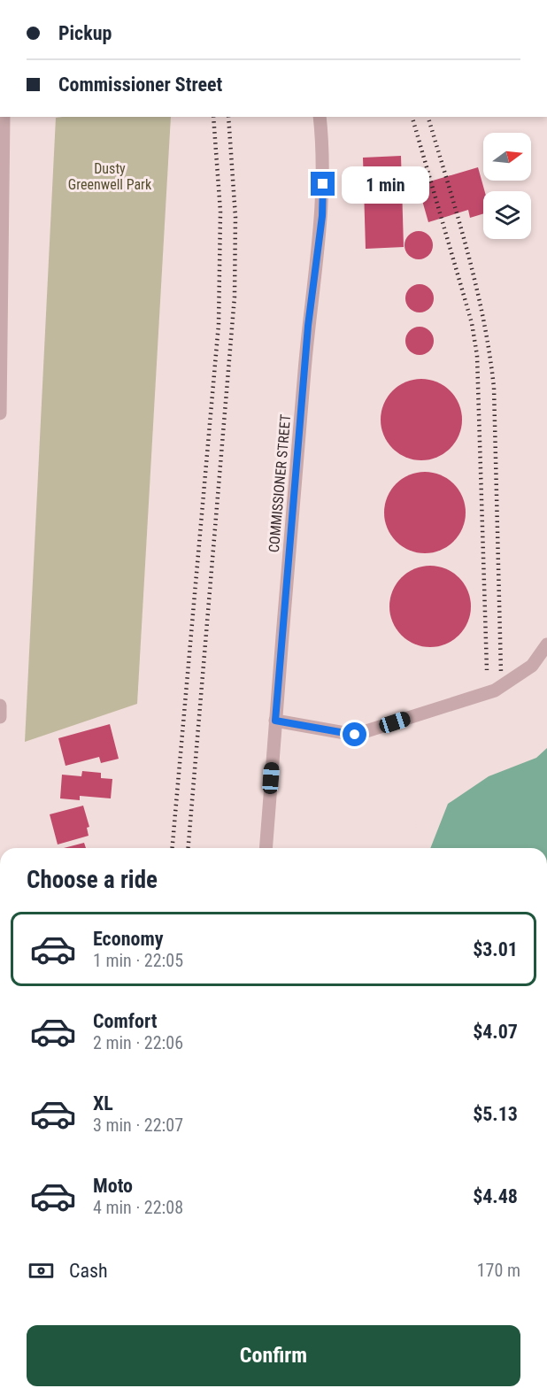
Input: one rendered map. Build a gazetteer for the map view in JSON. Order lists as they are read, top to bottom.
{
  "streets": {
    "street": ["COMMISSIONER STREET"]
  },
  "parks": ["Dusty Greenwell Park"],
  "north": "right",
  "page": {
    "banner": ["Pickup", "Commissioner Street"],
    "bubble": "1 min",
    "heading": "Choose a ride",
    "list": [
      {
        "name": "Economy",
        "note": "1 min · 22:05",
        "value": "$3.01"
      },
      {
        "name": "Comfort",
        "note": "2 min · 22:06",
        "value": "$4.07"
      },
      {
        "name": "XL",
        "note": "3 min · 22:07",
        "value": "$5.13"
      },
      {
        "name": "Moto",
        "note": "4 min · 22:08",
        "value": "$4.48"
      }
    ],
    "pay": ["Cash", "170 m"],
    "buttons": "Confirm"
  }
}
